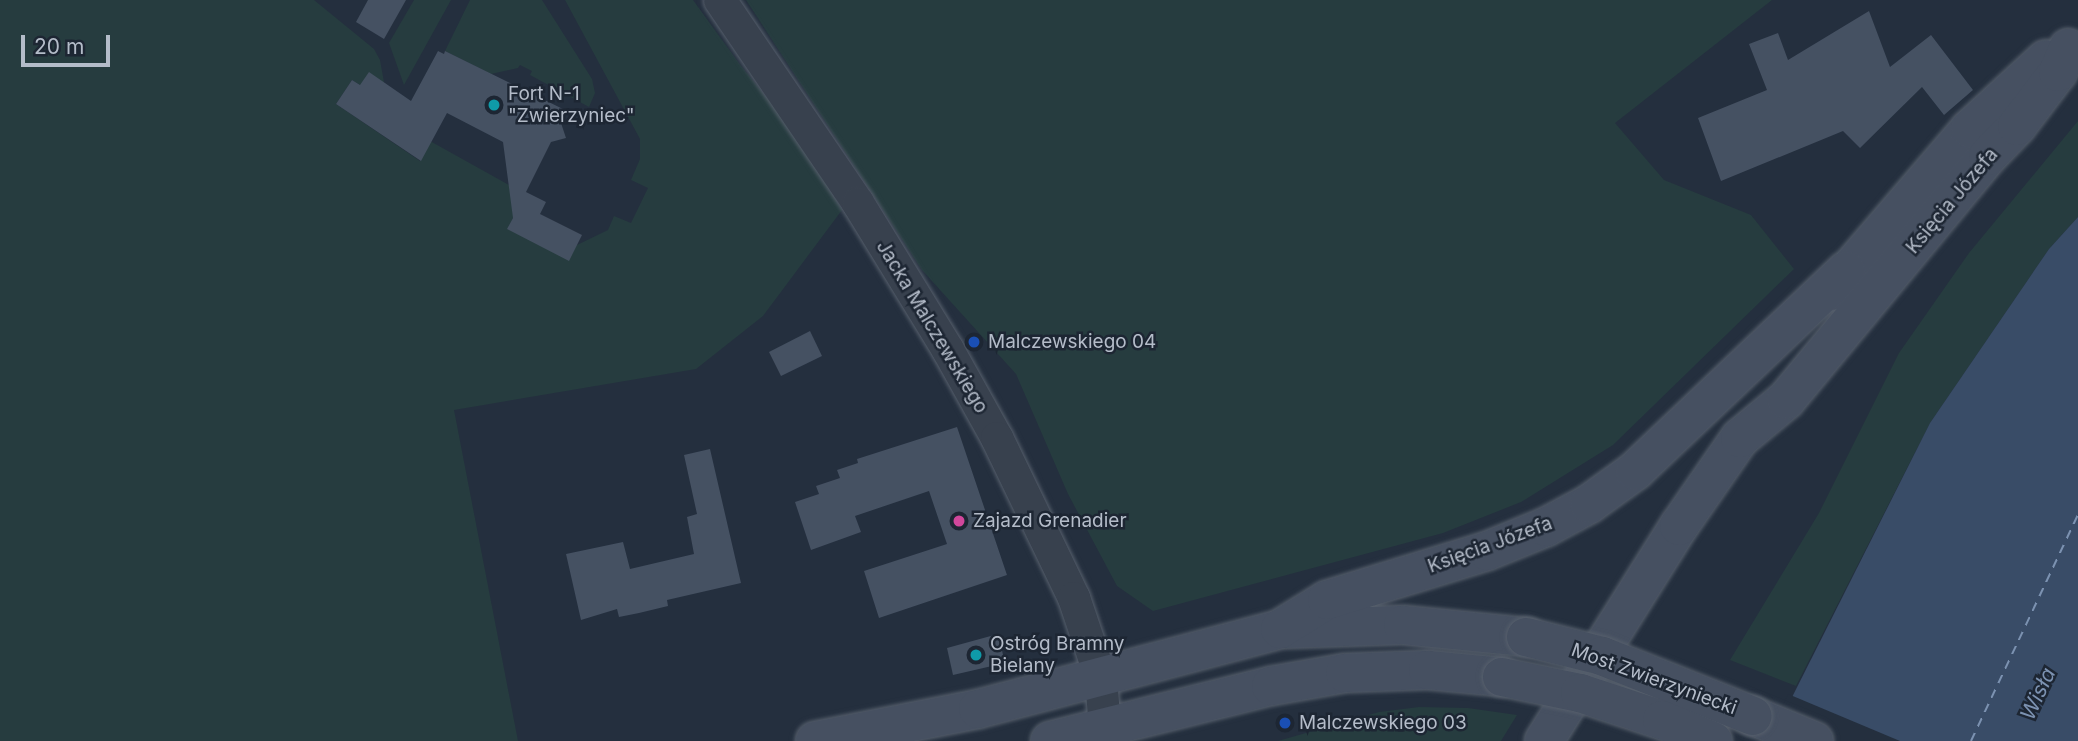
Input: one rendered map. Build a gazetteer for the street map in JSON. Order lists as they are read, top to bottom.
{
  "streets": {
    "street": ["Księcia Józefa", "Jacka Malczewskiego", "Most Zwierzyniecki"]
  },
  "crossings": [
    ["Księcia Józefa", "Jacka Malczewskiego"],
    ["Księcia Józefa", "Most Zwierzyniecki"]
  ],
  "water": ["Wisła"],
  "places": [
    "Fort N-1 \"Zwierzyniec\"",
    "Malczewskiego 04",
    "Zajazd Grenadier",
    "Ostróg Bramny Bielany",
    "Malczewskiego 03"
  ],
  "scale_bar": "20 m"
}
